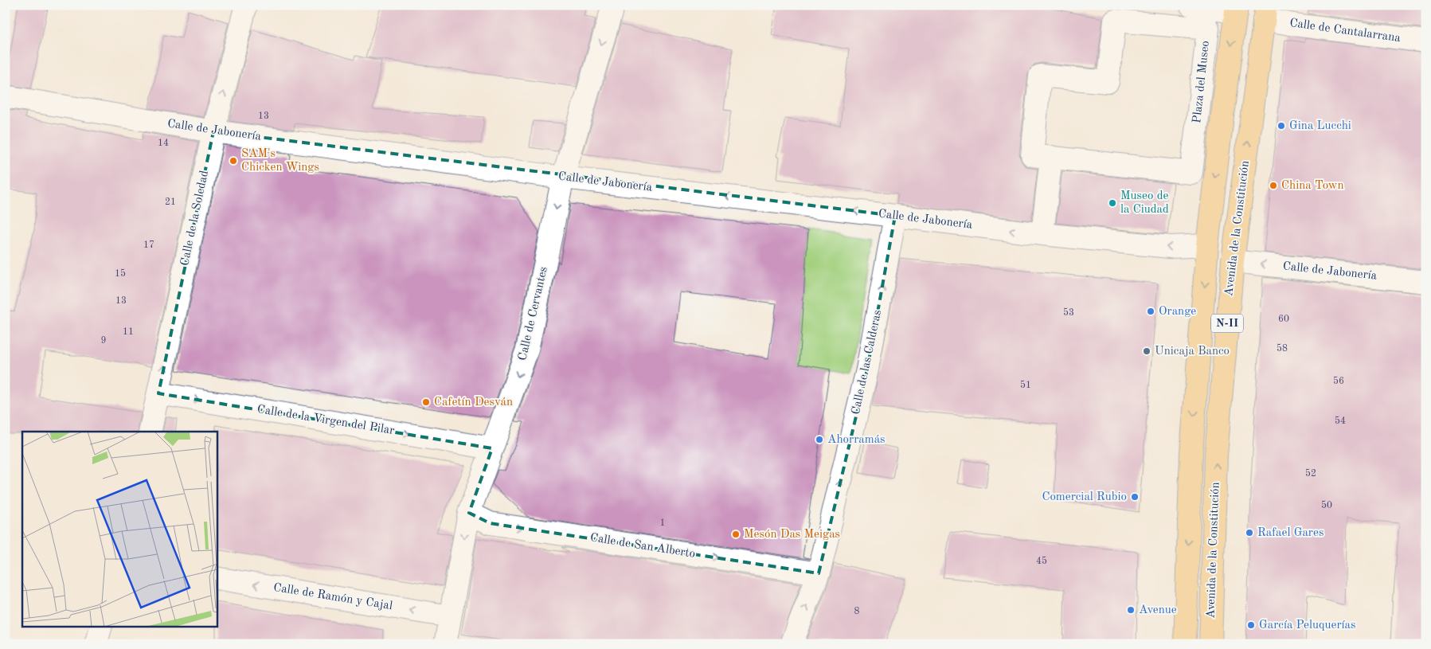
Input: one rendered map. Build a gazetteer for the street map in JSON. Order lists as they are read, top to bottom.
{
  "streets": {
    "main road": ["Avenida de la Constitución", "N-II"],
    "street": [
      "Calle de Cantalarrana",
      "Plaza del Museo",
      "Calle de Jabonería",
      "Calle de la Soledad",
      "Calle de Cervantes",
      "Calle de las Calderas",
      "Calle de la Virgen del Pilar",
      "Calle de San Alberto",
      "Calle de Ramón y Cajal"
    ]
  },
  "crossings": [
    ["Calle de Cantalarrana", "Avenida de la Constitución"],
    ["Calle de Jabonería", "Calle de la Soledad"],
    ["Calle de Jabonería", "Avenida de la Constitución"],
    ["Calle de Jabonería", "Calle de Cervantes"],
    ["Calle de Jabonería", "Calle de las Calderas"],
    ["Calle de la Soledad", "Calle de la Virgen del Pilar"],
    ["Calle de Cervantes", "Calle de la Virgen del Pilar"],
    ["Calle de Cervantes", "Calle de San Alberto"],
    ["Calle de Cervantes", "Calle de Ramón y Cajal"],
    ["Calle de las Calderas", "Calle de San Alberto"]
  ],
  "one_way": [
    "Calle de Jabonería",
    "Calle de la Soledad",
    "Calle de Cervantes",
    "Calle de las Calderas",
    "Calle de la Virgen del Pilar",
    "Calle de San Alberto",
    "Calle de Ramón y Cajal"
  ],
  "places": [
    "Gina Lucchi",
    "SAM's Chicken Wings",
    "China Town",
    "Museo de la Ciudad",
    "Orange",
    "Unicaja Banco",
    "Cafetín Desván",
    "Ahorramás",
    "Comercial Rubio",
    "Rafael Gares",
    "Mesón Das Meigas",
    "Avenue",
    "García Peluquerías"
  ],
  "house_numbers": [
    "13",
    "14",
    "21",
    "17",
    "15",
    "13",
    "53",
    "60",
    "11",
    "9",
    "58",
    "56",
    "51",
    "54",
    "52",
    "50",
    "1",
    "45",
    "8"
  ]
}
